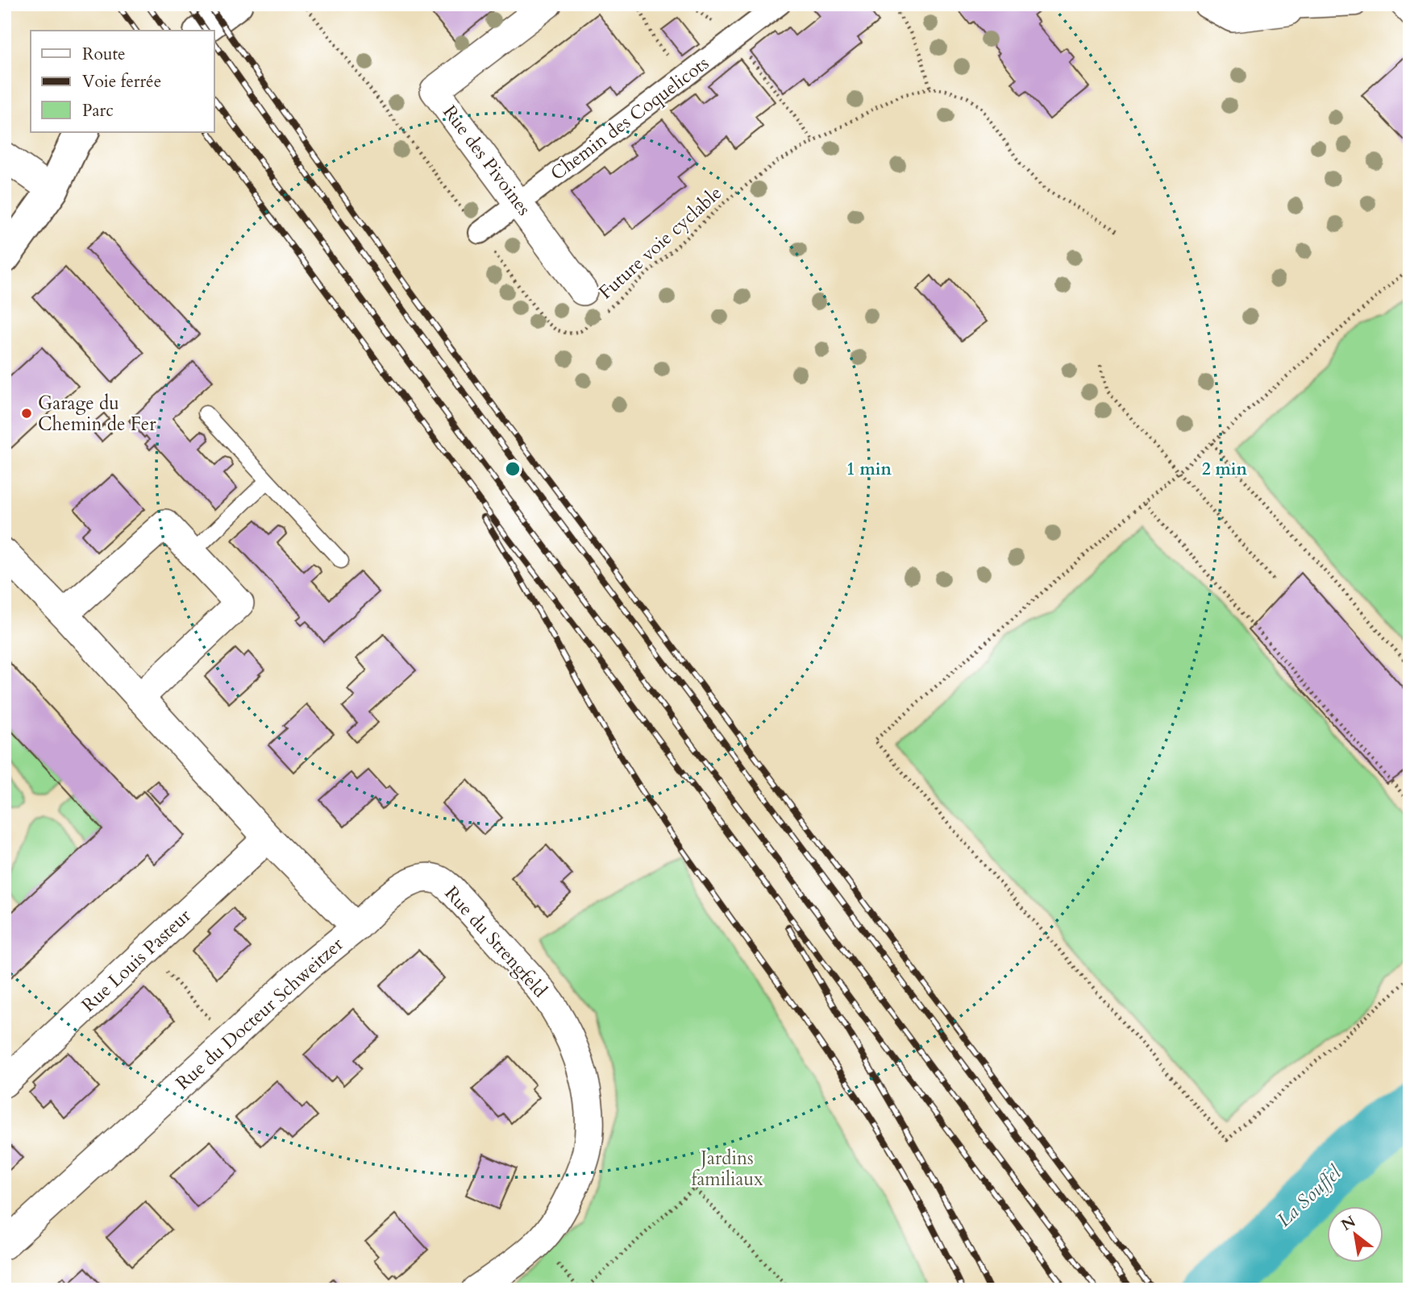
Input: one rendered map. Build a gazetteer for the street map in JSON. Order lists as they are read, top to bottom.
{
  "streets": {
    "street": [
      "Chemin des Coquelicots",
      "Rue des Pivoines",
      "Rue du Strengfeld",
      "Rue Louis Pasteur",
      "Rue du Docteur Schweitzer"
    ],
    "path": ["Future voie cyclable"]
  },
  "crossings": [
    ["Chemin des Coquelicots", "Rue des Pivoines"],
    ["Chemin des Coquelicots", "Future voie cyclable"],
    ["Rue du Strengfeld", "Rue du Docteur Schweitzer"],
    ["Rue Louis Pasteur", "Rue du Docteur Schweitzer"]
  ],
  "water": ["La Souffel"],
  "parks": ["Jardins familiaux"],
  "places": ["Garage du Chemin de Fer"],
  "legend": ["Route", "Voie ferrée", "Parc"],
  "north": "top left",
  "rings": ["1 min", "2 min"]
}
